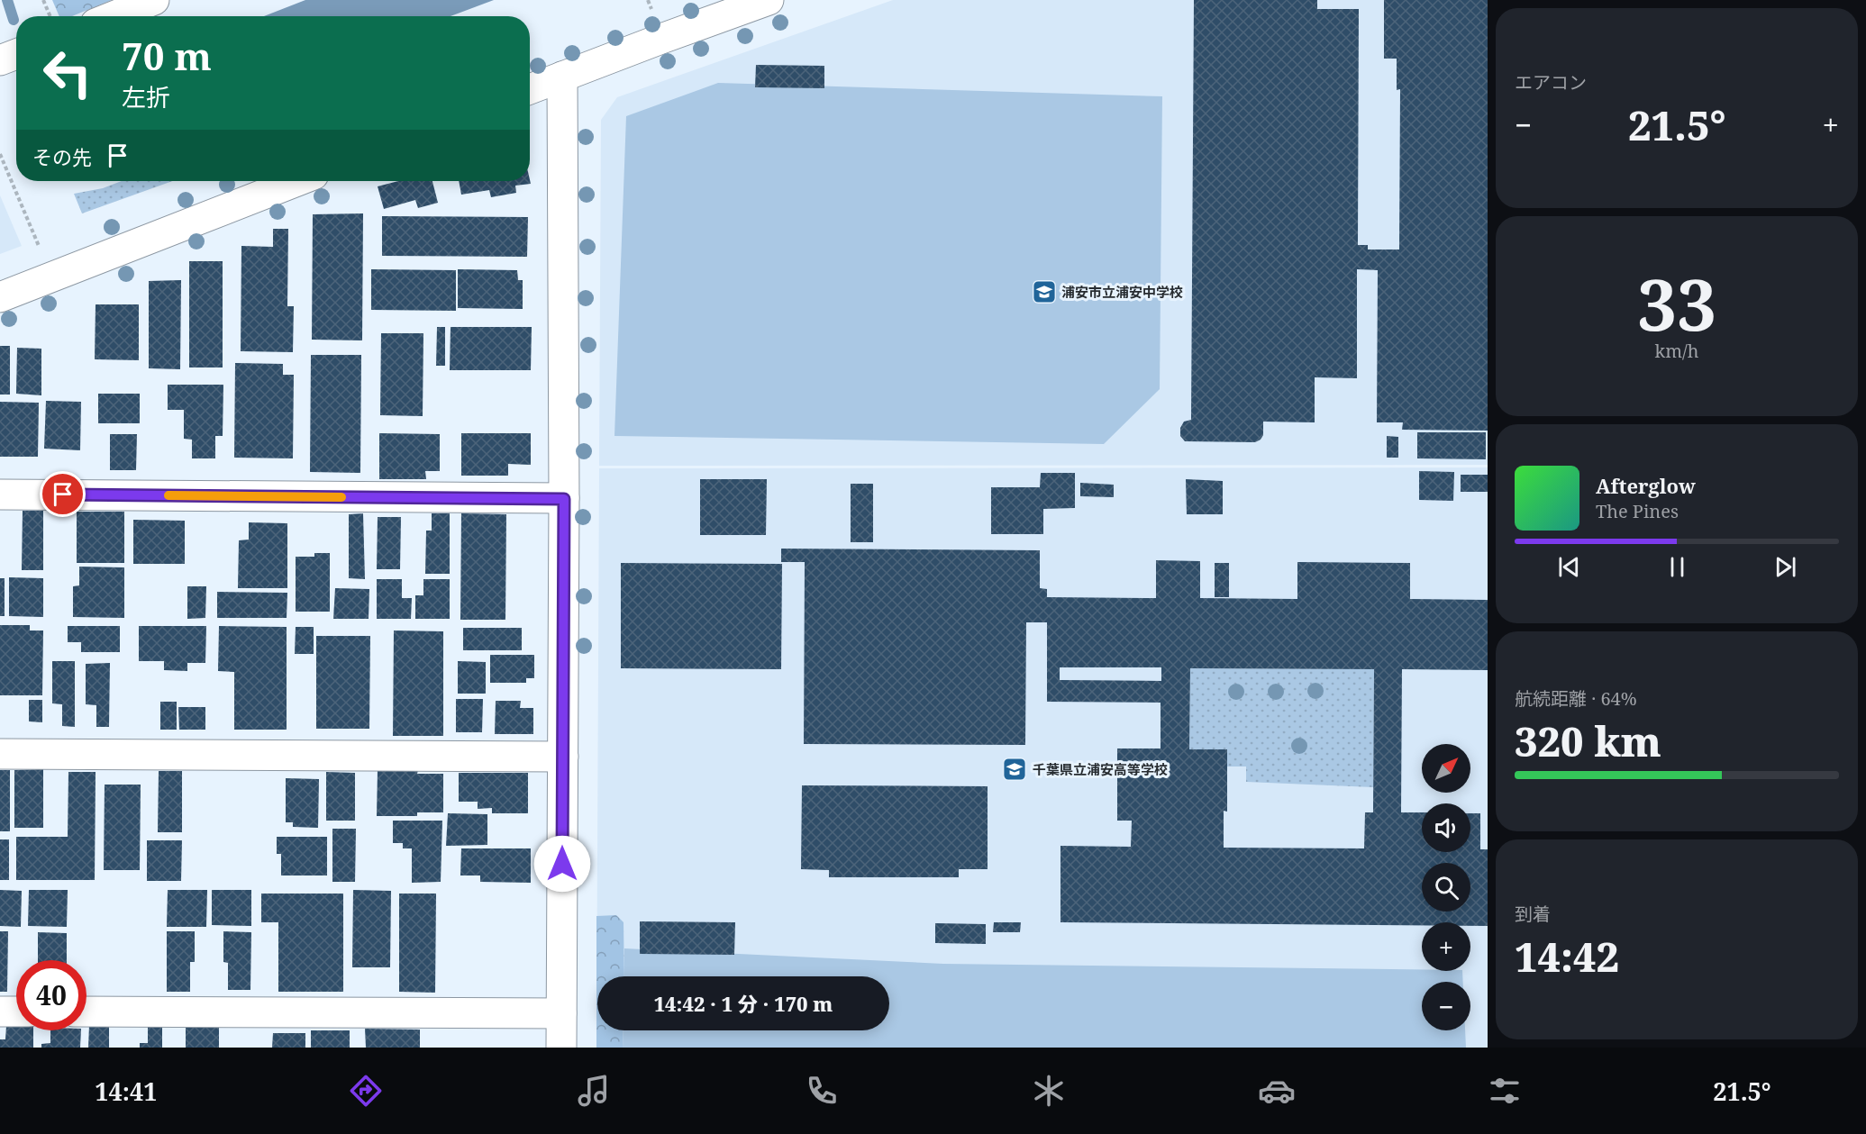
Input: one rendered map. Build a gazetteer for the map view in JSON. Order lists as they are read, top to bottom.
{
  "places": {
    "school or university": ["浦安市立浦安中学校", "千葉県立浦安高等学校"]
  },
  "north": "top right",
  "page": {
    "tile": [
      "エアコン",
      ["33", "km/h"],
      ["航続距離 · 64%", "320 km"],
      ["到着", "14:42"]
    ],
    "turn": ["70 m", "左折"],
    "heat": ["−", "21.5°", "+"],
    "then": "その先",
    "song": ["Afterglow", "The Pines"],
    "map_buttons": ["+", "−"],
    "limit": "40",
    "trip": "14:42 · 1 分 · 170 m",
    "tabs": ["14:41", "21.5°"]
  }
}
